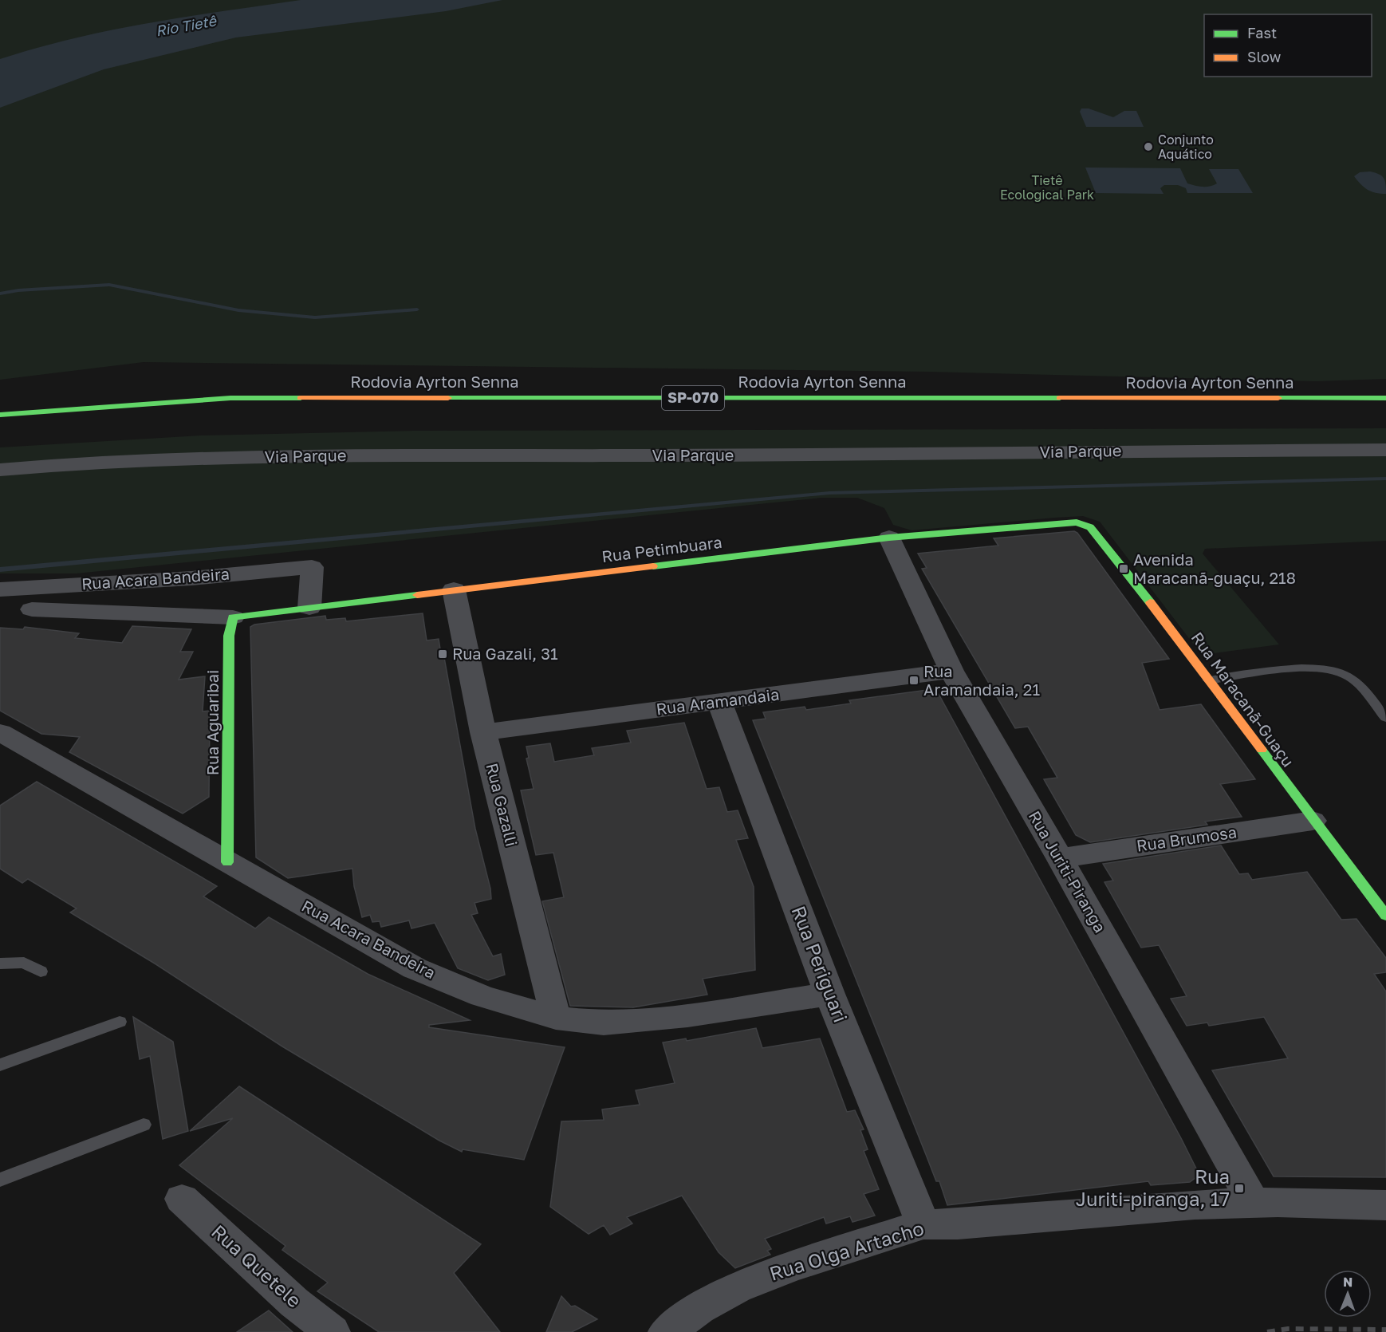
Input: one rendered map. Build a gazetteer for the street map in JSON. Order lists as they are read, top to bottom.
{
  "streets": {
    "main road": [
      "Rodovia Ayrton Senna",
      "SP-070",
      "Rua Petimbuara",
      "Rua Maracanã-Guaçu",
      "Rua Aguaribai"
    ],
    "street": [
      "Via Parque",
      "Rua Acara Bandeira",
      "Rua Aramandaia",
      "Rua Gazalli",
      "Rua Brumosa",
      "Rua Juriti-Piranga",
      "Rua Periguari",
      "Rua Olga Artacho",
      "Rua Quetele"
    ]
  },
  "crossings": [
    ["Rua Petimbuara", "Rua Acara Bandeira"],
    ["Rua Petimbuara", "Rua Maracanã-Guaçu"],
    ["Rua Petimbuara", "Rua Aguaribai"],
    ["Rua Petimbuara", "Rua Gazalli"],
    ["Rua Petimbuara", "Rua Juriti-Piranga"],
    ["Rua Acara Bandeira", "Rua Aguaribai"],
    ["Rua Acara Bandeira", "Rua Gazalli"],
    ["Rua Acara Bandeira", "Rua Periguari"],
    ["Rua Maracanã-Guaçu", "Rua Brumosa"],
    ["Rua Aramandaia", "Rua Gazalli"],
    ["Rua Aramandaia", "Rua Juriti-Piranga"],
    ["Rua Aramandaia", "Rua Periguari"],
    ["Rua Brumosa", "Rua Juriti-Piranga"],
    ["Rua Juriti-Piranga", "Rua Olga Artacho"],
    ["Rua Periguari", "Rua Olga Artacho"]
  ],
  "water": ["Rio Tietê"],
  "parks": ["Tietê Ecological Park"],
  "places": {
    "other": ["Conjunto Aquático"],
    "transit": [
      "Avenida Maracanã-guaçu, 218",
      "Rua Gazali, 31",
      "Rua Aramandaia, 21",
      "Rua Juriti-piranga, 17"
    ]
  },
  "legend": ["Fast", "Slow"],
  "north": "top"
}
